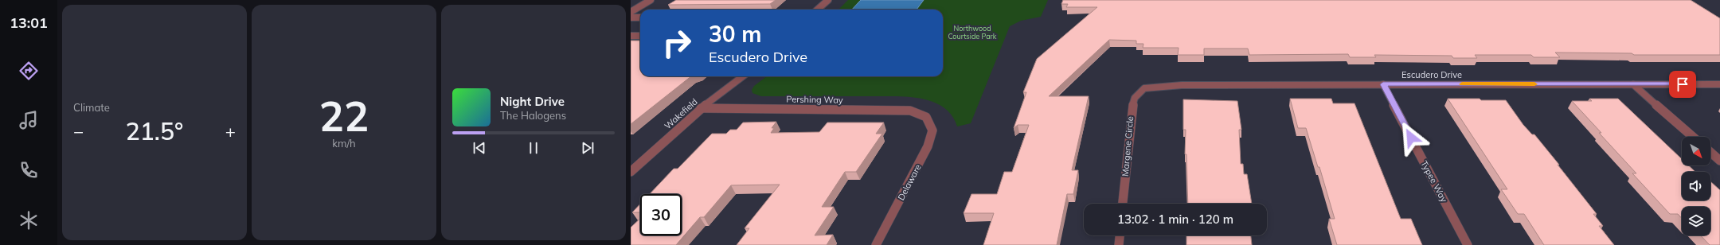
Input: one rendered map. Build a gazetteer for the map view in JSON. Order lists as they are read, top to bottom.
{
  "streets": {
    "street": [
      "Escudero Drive",
      "Pershing Way",
      "Wakefield",
      "Margene Circle",
      "Typee Way",
      "Delaware"
    ]
  },
  "crossings": [
    ["Escudero Drive", "Margene Circle"],
    ["Escudero Drive", "Typee Way"],
    ["Pershing Way", "Wakefield"],
    ["Pershing Way", "Delaware"]
  ],
  "parks": ["Northwood Courtside Park"],
  "north": "bottom right",
  "page": {
    "tabs": "13:01",
    "tile": [
      "Climate",
      ["22", "km/h"]
    ],
    "turn": ["30 m", "Escudero Drive"],
    "song": ["Night Drive", "The Halogens"],
    "heat": ["−", "21.5°", "+"],
    "limit": "30",
    "trip": "13:02 · 1 min · 120 m"
  }
}
